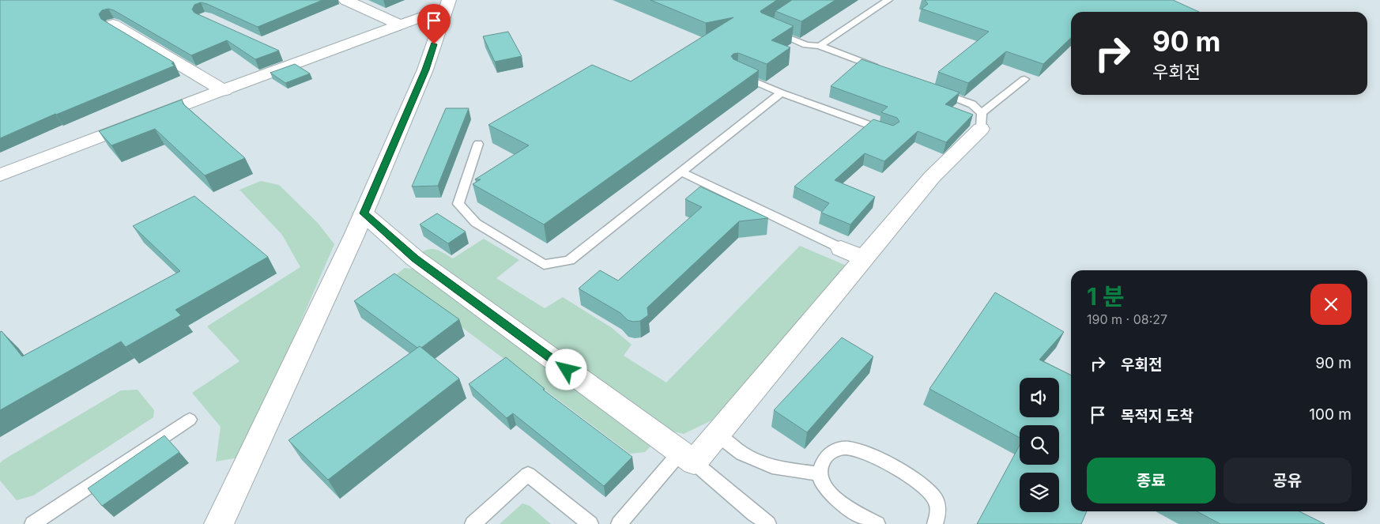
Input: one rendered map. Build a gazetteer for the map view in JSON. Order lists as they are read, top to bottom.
{
  "page": {
    "turn": ["90 m", "우회전"],
    "heading": ["1 분", "190 m · 08:27"],
    "list": [
      {
        "name": "우회전",
        "value": "90 m"
      },
      {
        "name": "목적지 도착",
        "value": "100 m"
      }
    ],
    "buttons": ["종료", "공유"]
  }
}
